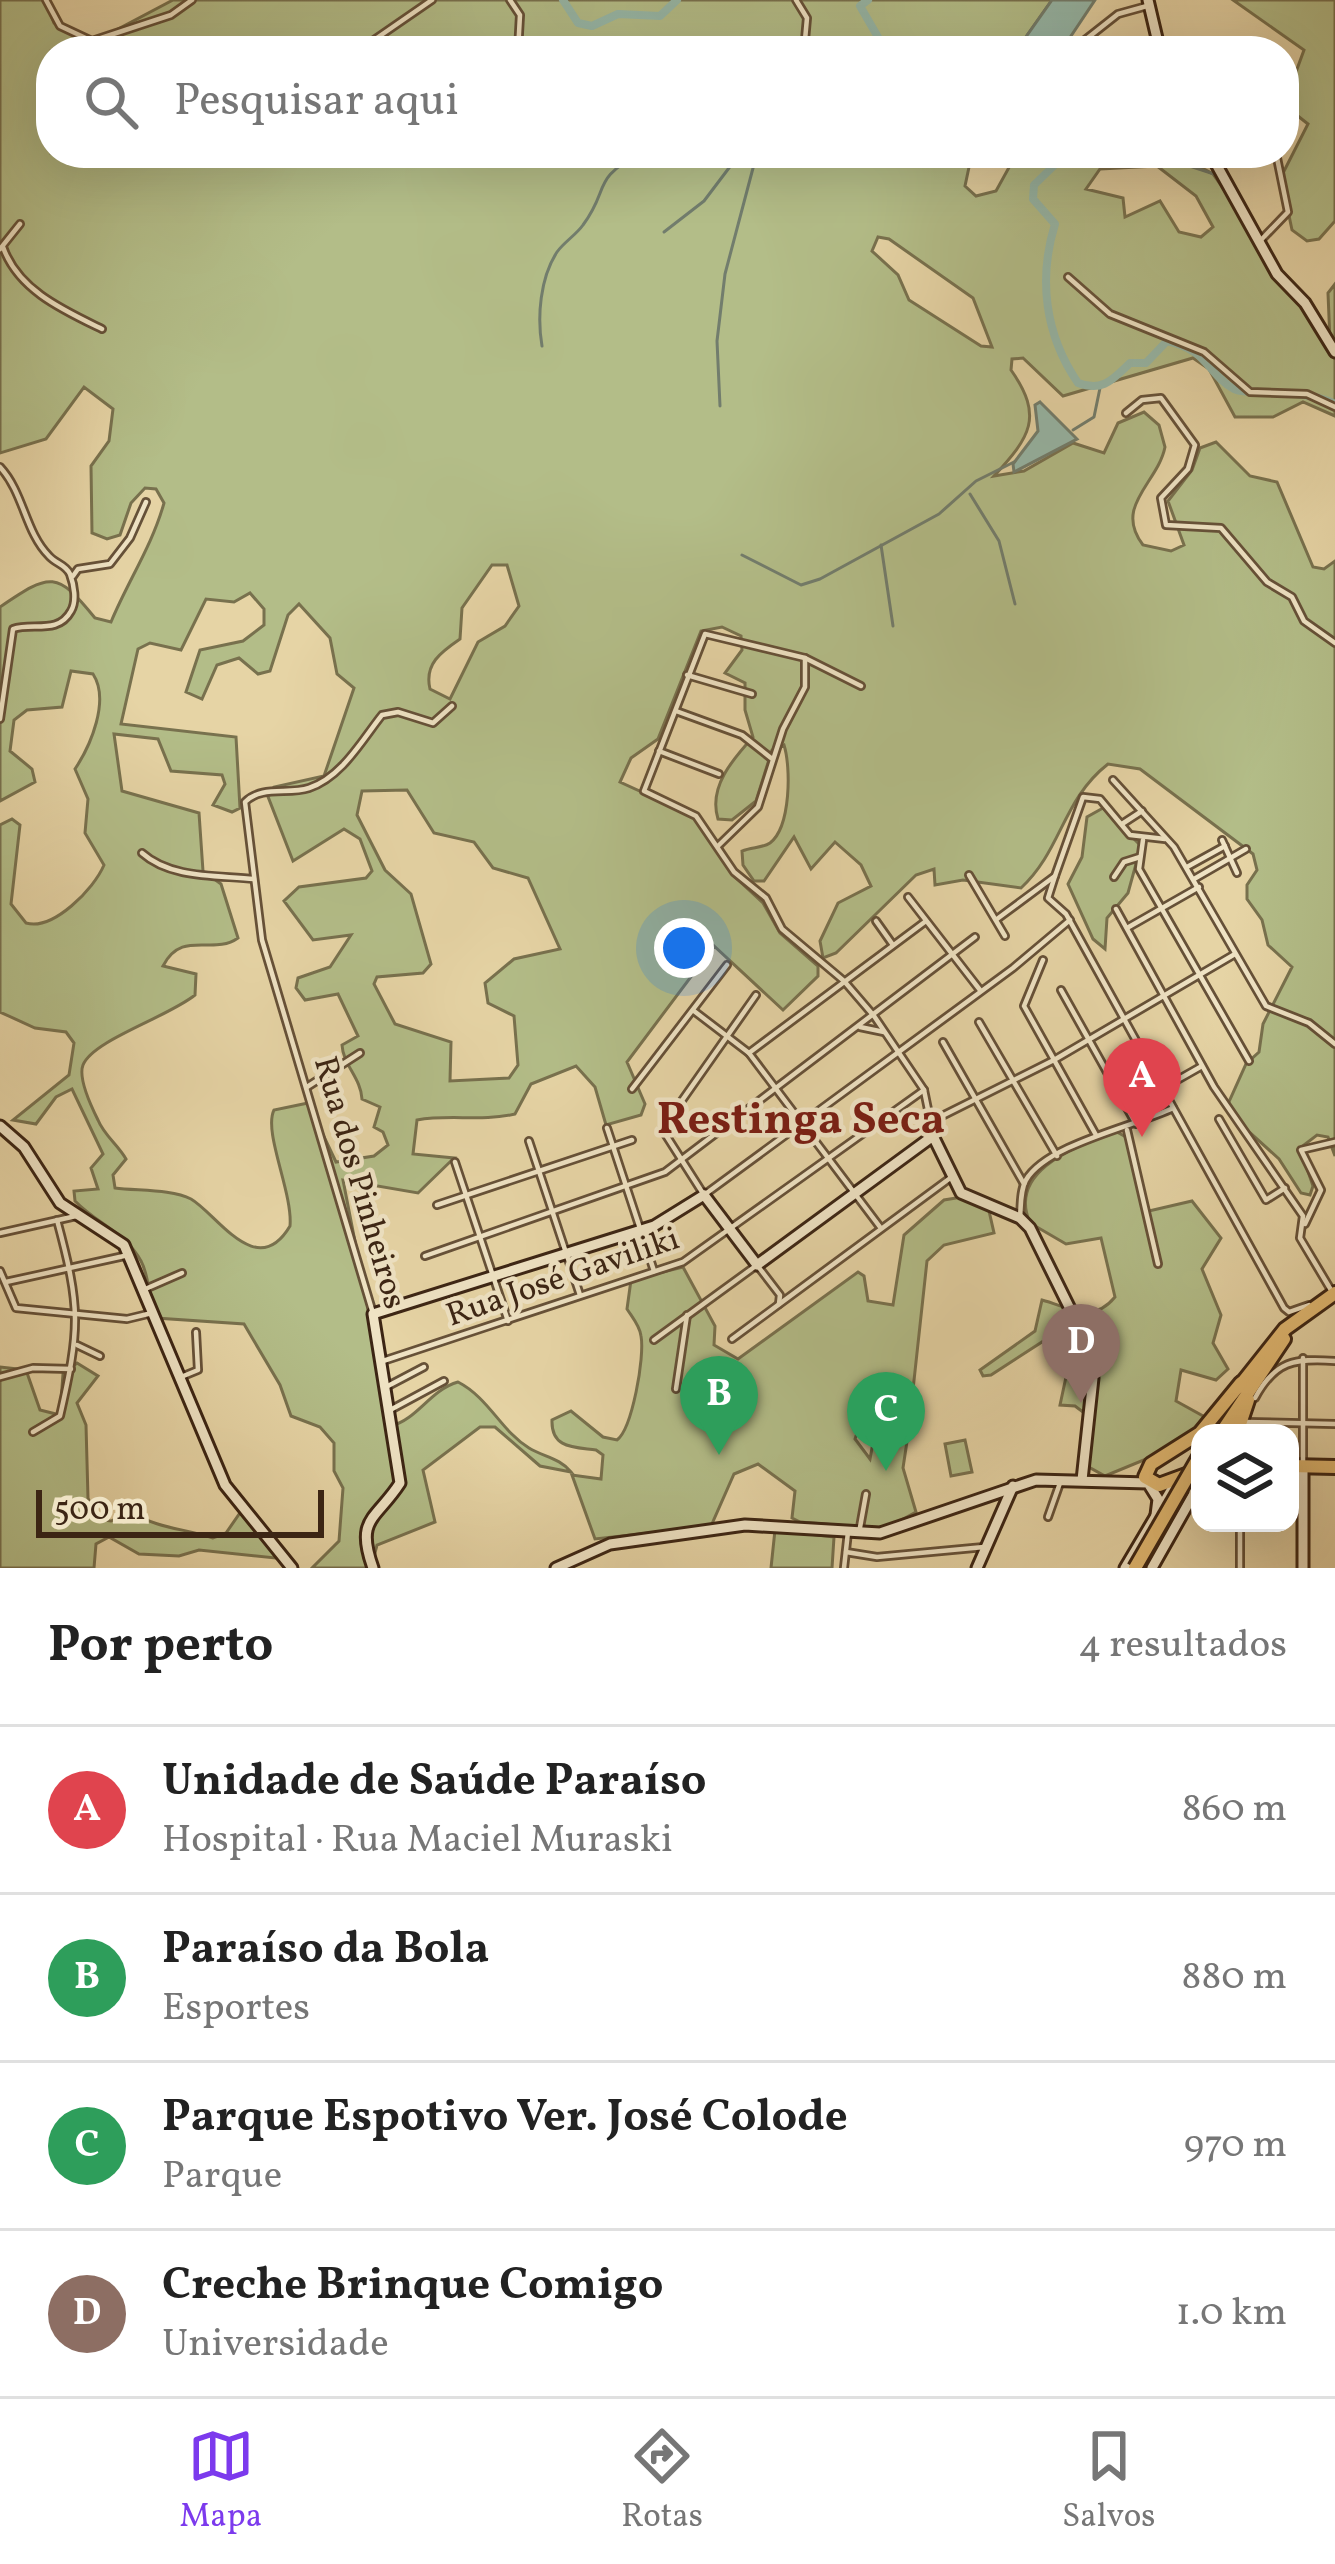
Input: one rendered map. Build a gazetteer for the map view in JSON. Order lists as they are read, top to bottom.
{
  "streets": {
    "street": ["Rua dos Pinheiros", "Rua José Gaviliki"]
  },
  "crossings": [
    ["Rua dos Pinheiros", "Rua José Gaviliki"]
  ],
  "districts": ["Restinga Seca"],
  "scale_bar": "500 m",
  "page": {
    "search": "Pesquisar aqui",
    "pins": [
      "A",
      "D",
      "B",
      "C"
    ],
    "scale": "500 m",
    "heading": ["Por perto", "4 resultados"],
    "list": [
      {
        "mark": "A",
        "name": "Unidade de Saúde Paraíso",
        "note": "Hospital · Rua Maciel Muraski",
        "value": "860 m"
      },
      {
        "mark": "B",
        "name": "Paraíso da Bola",
        "note": "Esportes",
        "value": "880 m"
      },
      {
        "mark": "C",
        "name": "Parque Espotivo Ver. José Colode",
        "note": "Parque",
        "value": "970 m"
      },
      {
        "mark": "D",
        "name": "Creche Brinque Comigo",
        "note": "Universidade",
        "value": "1.0 km"
      }
    ],
    "nav": ["Mapa", "Rotas", "Salvos"]
  }
}
